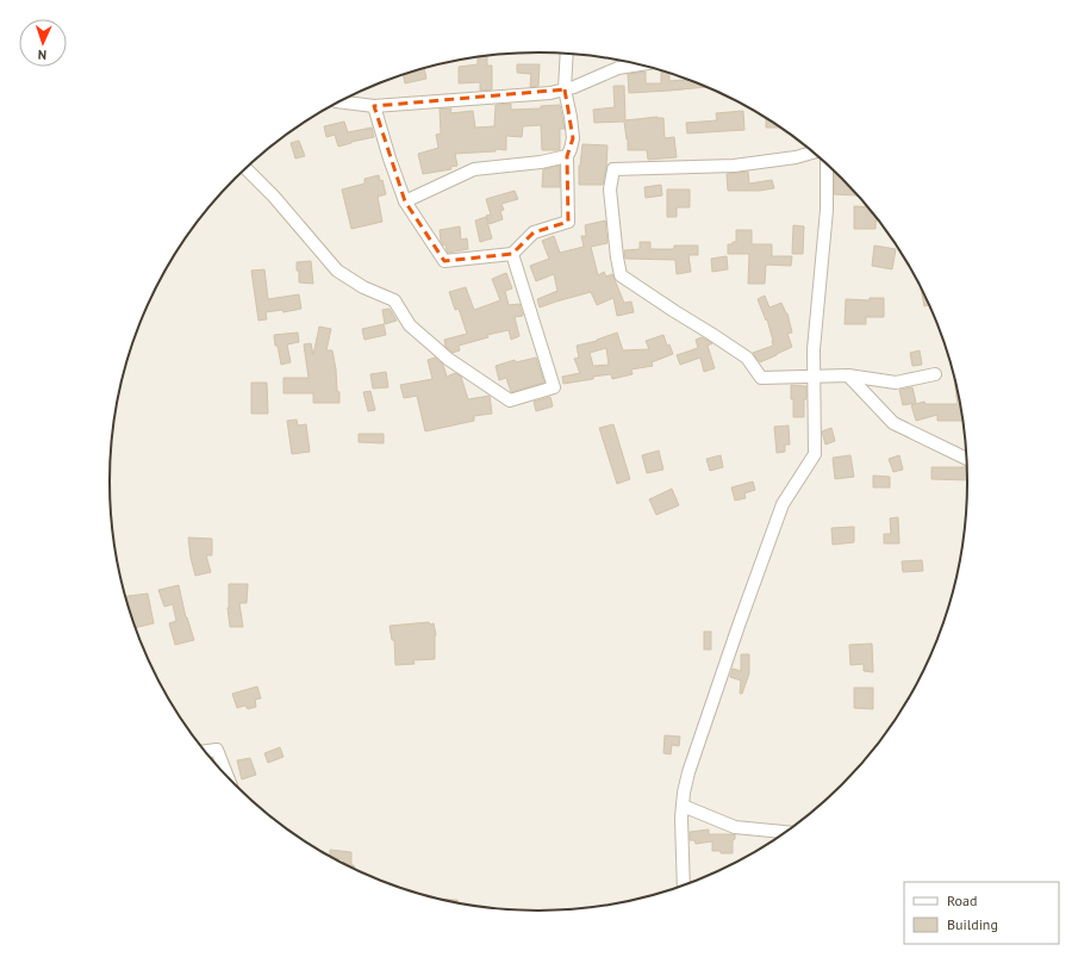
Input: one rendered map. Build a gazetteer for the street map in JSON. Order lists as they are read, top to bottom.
{
  "legend": ["Road", "Building"],
  "north": "bottom"
}
